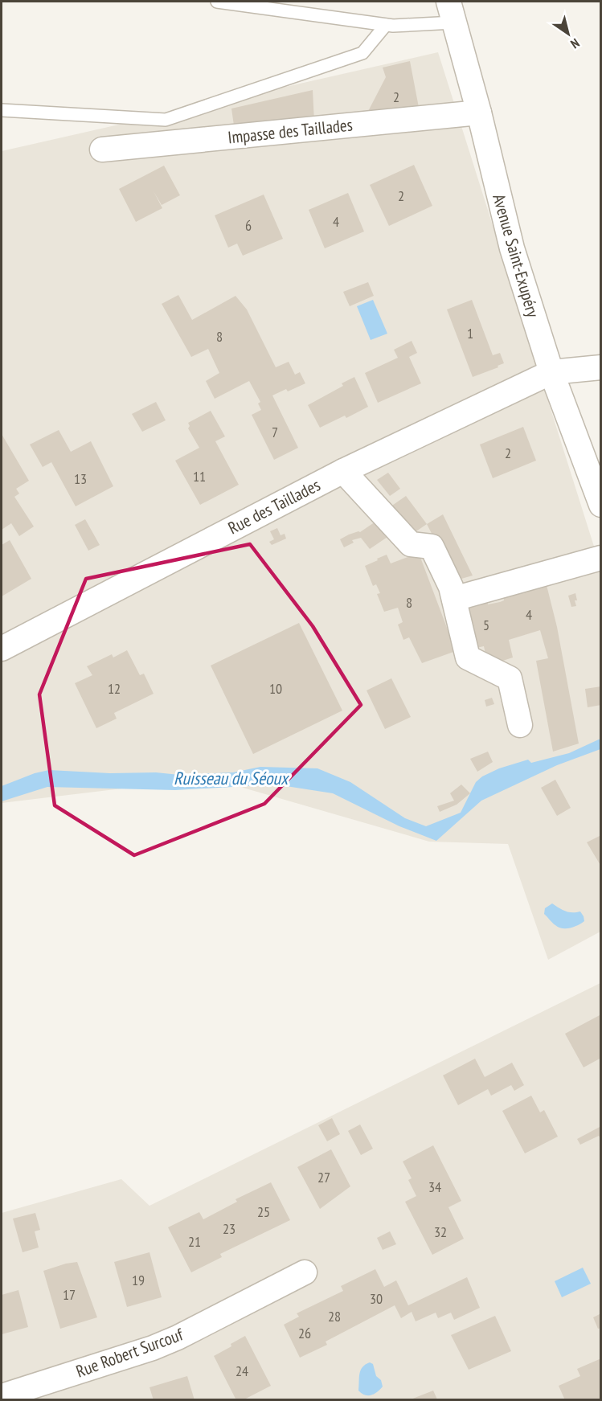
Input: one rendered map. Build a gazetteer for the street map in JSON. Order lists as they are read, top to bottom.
{
  "streets": {
    "street": [
      "Impasse des Taillades",
      "Avenue Saint-Exupéry",
      "Rue des Taillades",
      "Rue Robert Surcouf"
    ]
  },
  "crossings": [
    ["Impasse des Taillades", "Avenue Saint-Exupéry"],
    ["Avenue Saint-Exupéry", "Rue des Taillades"]
  ],
  "water": ["Ruisseau du Séoux"],
  "house_numbers": [
    "2",
    "2",
    "4",
    "6",
    "1",
    "8",
    "7",
    "2",
    "11",
    "13",
    "8",
    "4",
    "5",
    "12",
    "10",
    "27",
    "34",
    "25",
    "23",
    "32",
    "21",
    "19",
    "17",
    "30",
    "28",
    "26",
    "24"
  ],
  "north": "bottom right"
}
